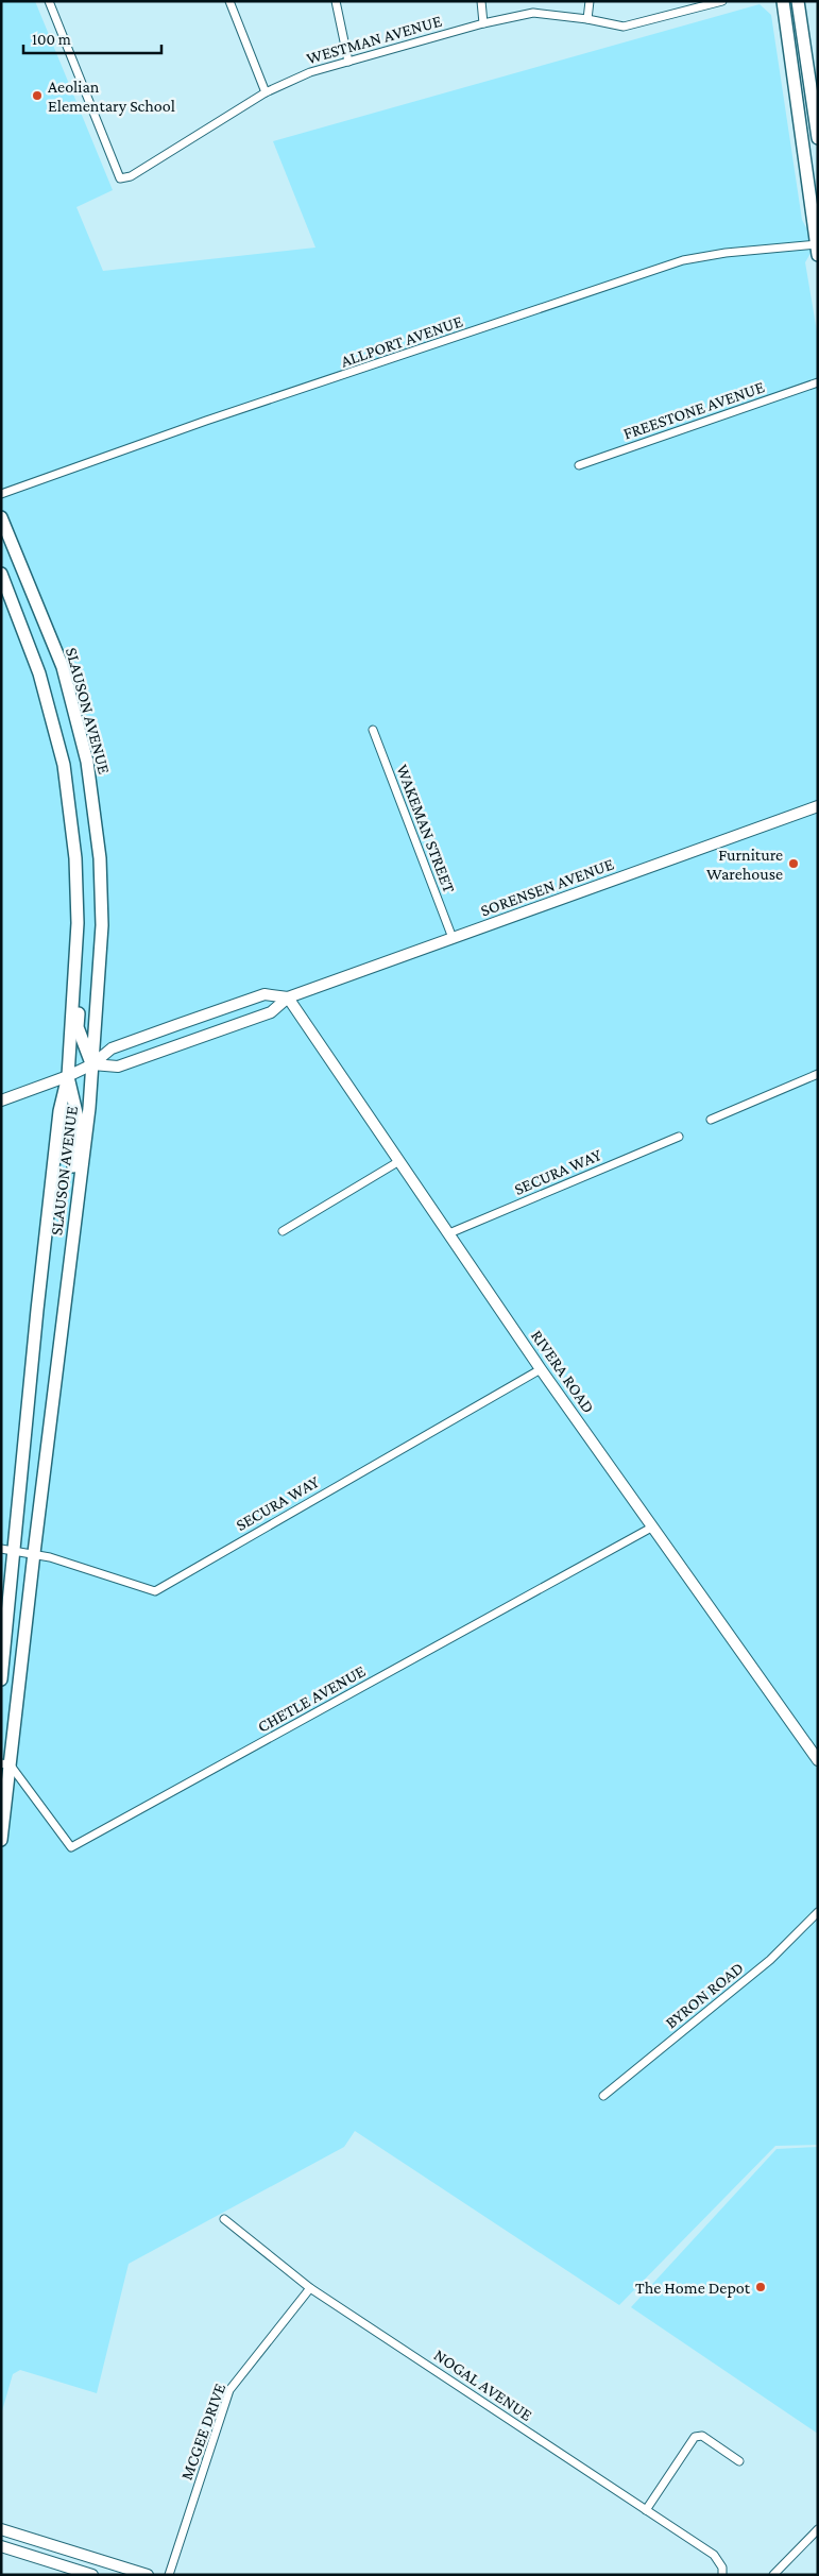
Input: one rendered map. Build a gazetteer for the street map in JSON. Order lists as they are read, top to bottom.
{
  "streets": {
    "main road": ["SLAUSON AVENUE"],
    "street": [
      "WESTMAN AVENUE",
      "ALLPORT AVENUE",
      "FREESTONE AVENUE",
      "WAKEMAN STREET",
      "SORENSEN AVENUE",
      "SECURA WAY",
      "RIVERA ROAD",
      "CHETLE AVENUE",
      "BYRON ROAD",
      "NOGAL AVENUE",
      "MCGEE DRIVE"
    ]
  },
  "crossings": [
    ["SLAUSON AVENUE", "SORENSEN AVENUE"],
    ["SLAUSON AVENUE", "SECURA WAY"],
    ["SLAUSON AVENUE", "CHETLE AVENUE"],
    ["WAKEMAN STREET", "SORENSEN AVENUE"],
    ["SORENSEN AVENUE", "RIVERA ROAD"],
    ["SECURA WAY", "RIVERA ROAD"],
    ["RIVERA ROAD", "CHETLE AVENUE"],
    ["NOGAL AVENUE", "MCGEE DRIVE"]
  ],
  "places": ["Aeolian Elementary School", "Furniture Warehouse", "The Home Depot"],
  "scale_bar": "100 m"
}
